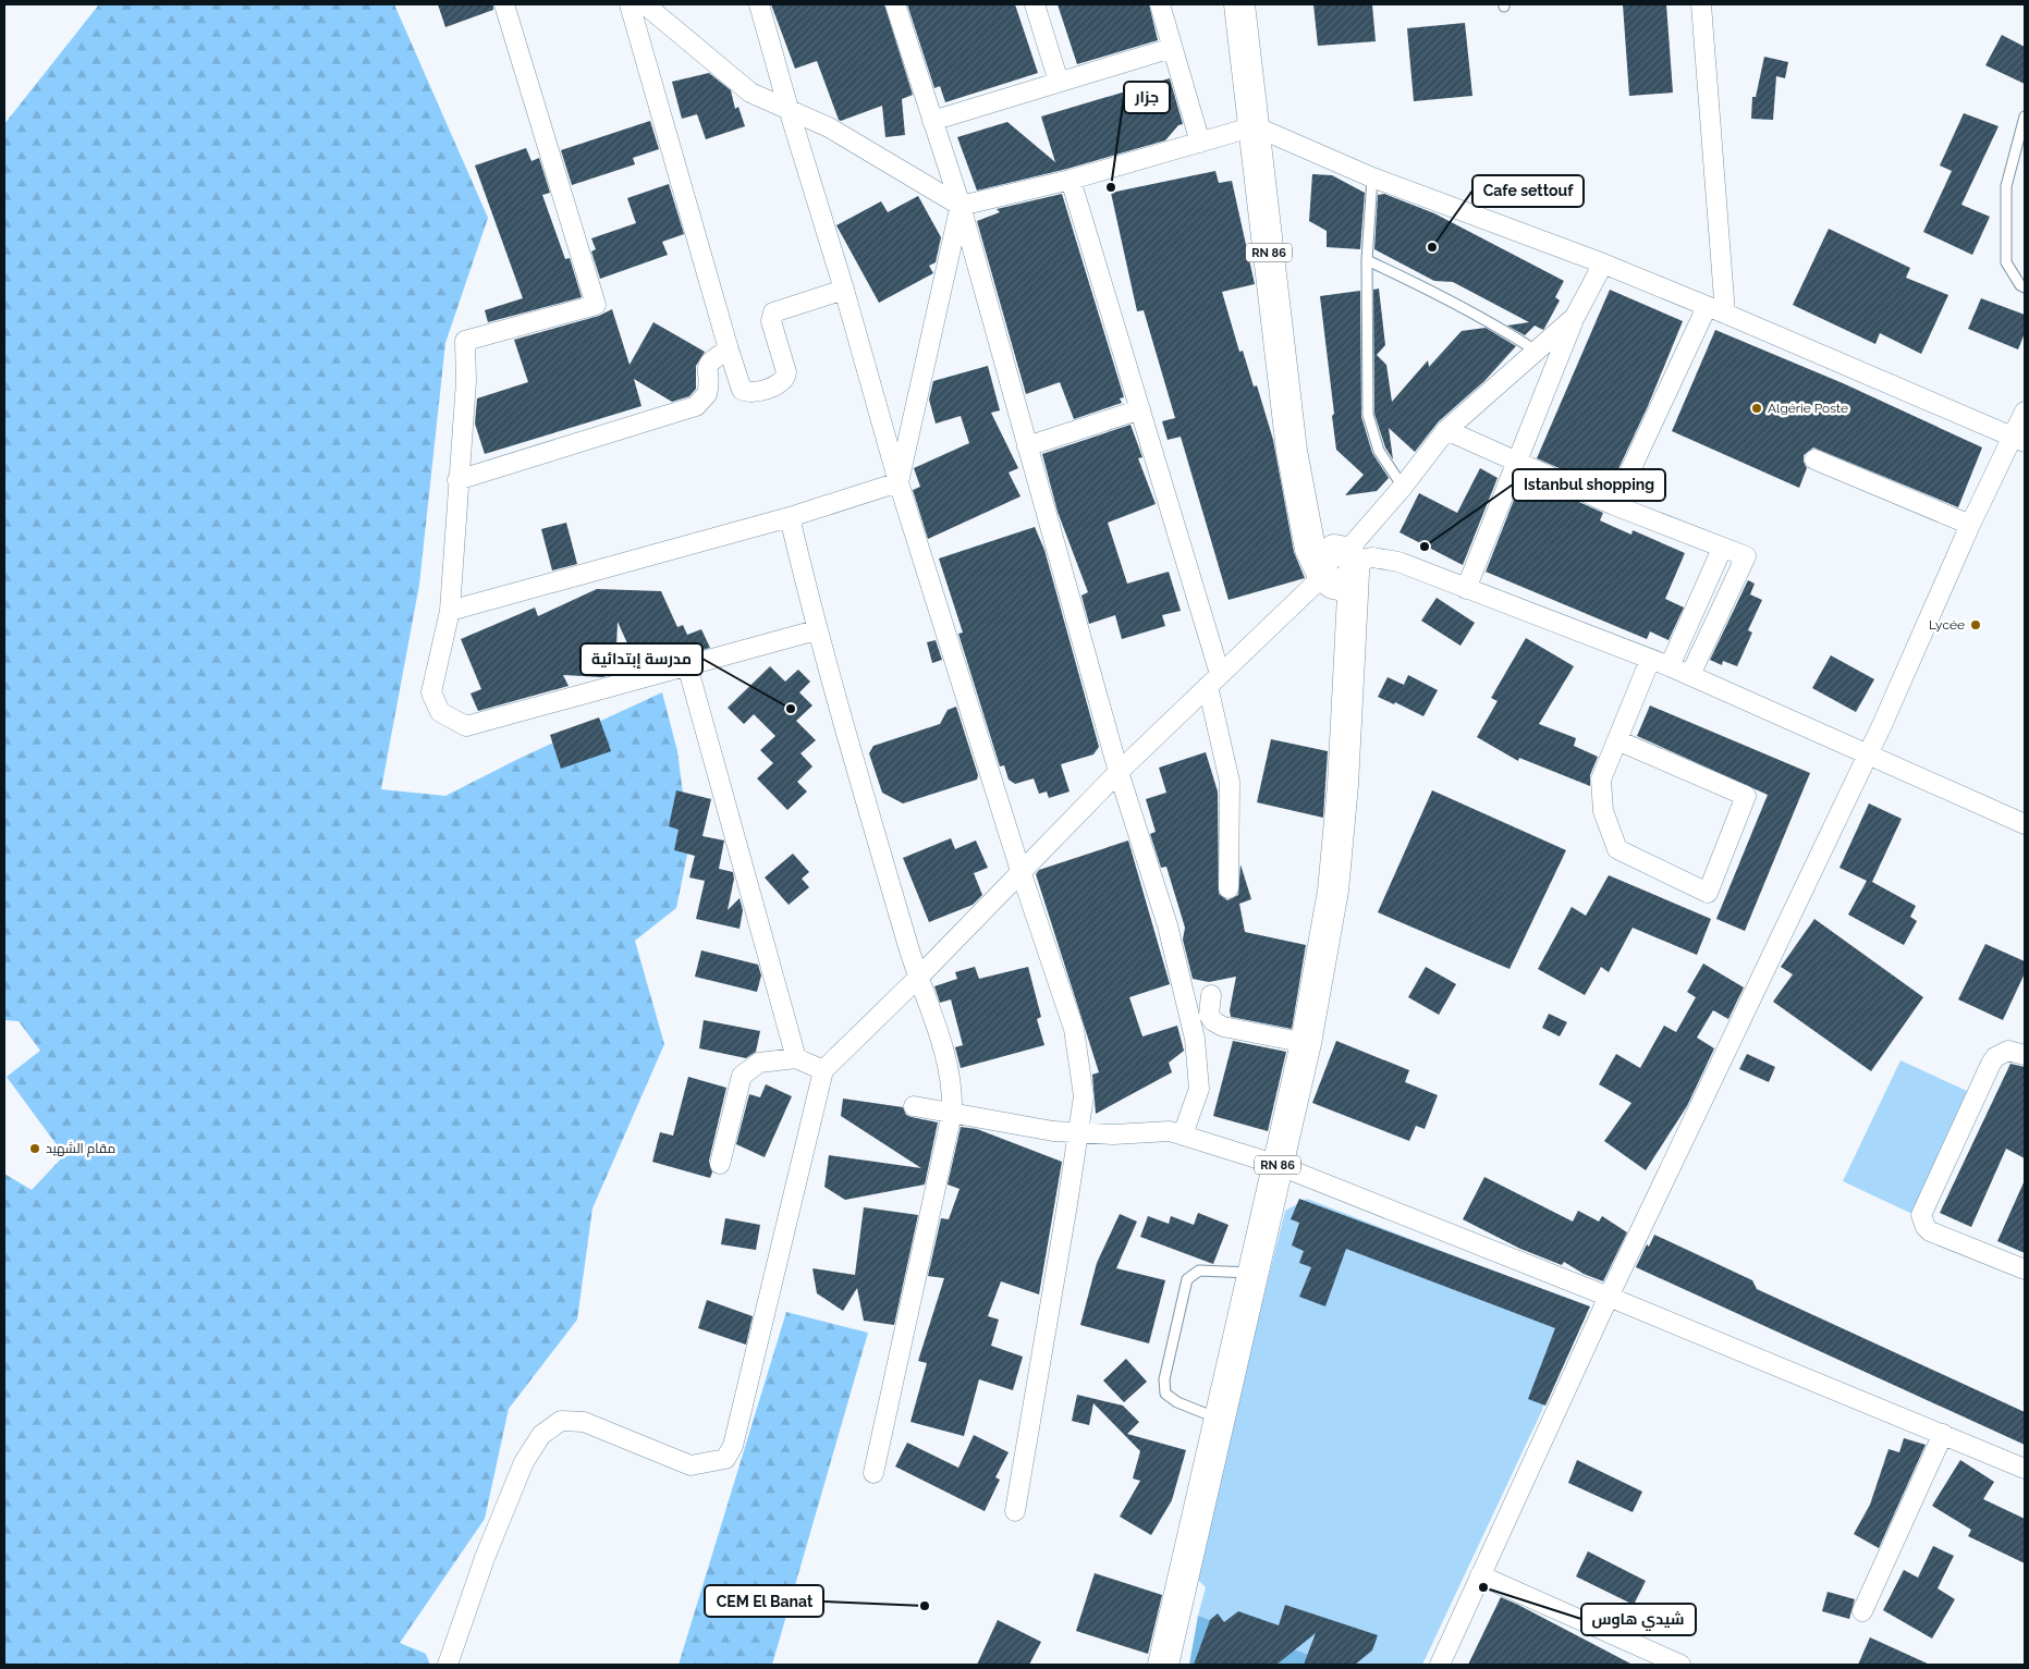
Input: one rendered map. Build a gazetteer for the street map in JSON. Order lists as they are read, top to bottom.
{
  "streets": {
    "main road": ["RN 86"]
  },
  "places": [
    "جزار",
    "Cafe settouf",
    "Algérie Poste",
    "Istanbul shopping",
    "Lycée",
    "مدرسة إبتدائية",
    "مقام الشهيد",
    "شيدي هاوس",
    "CEM El Banat"
  ]
}
